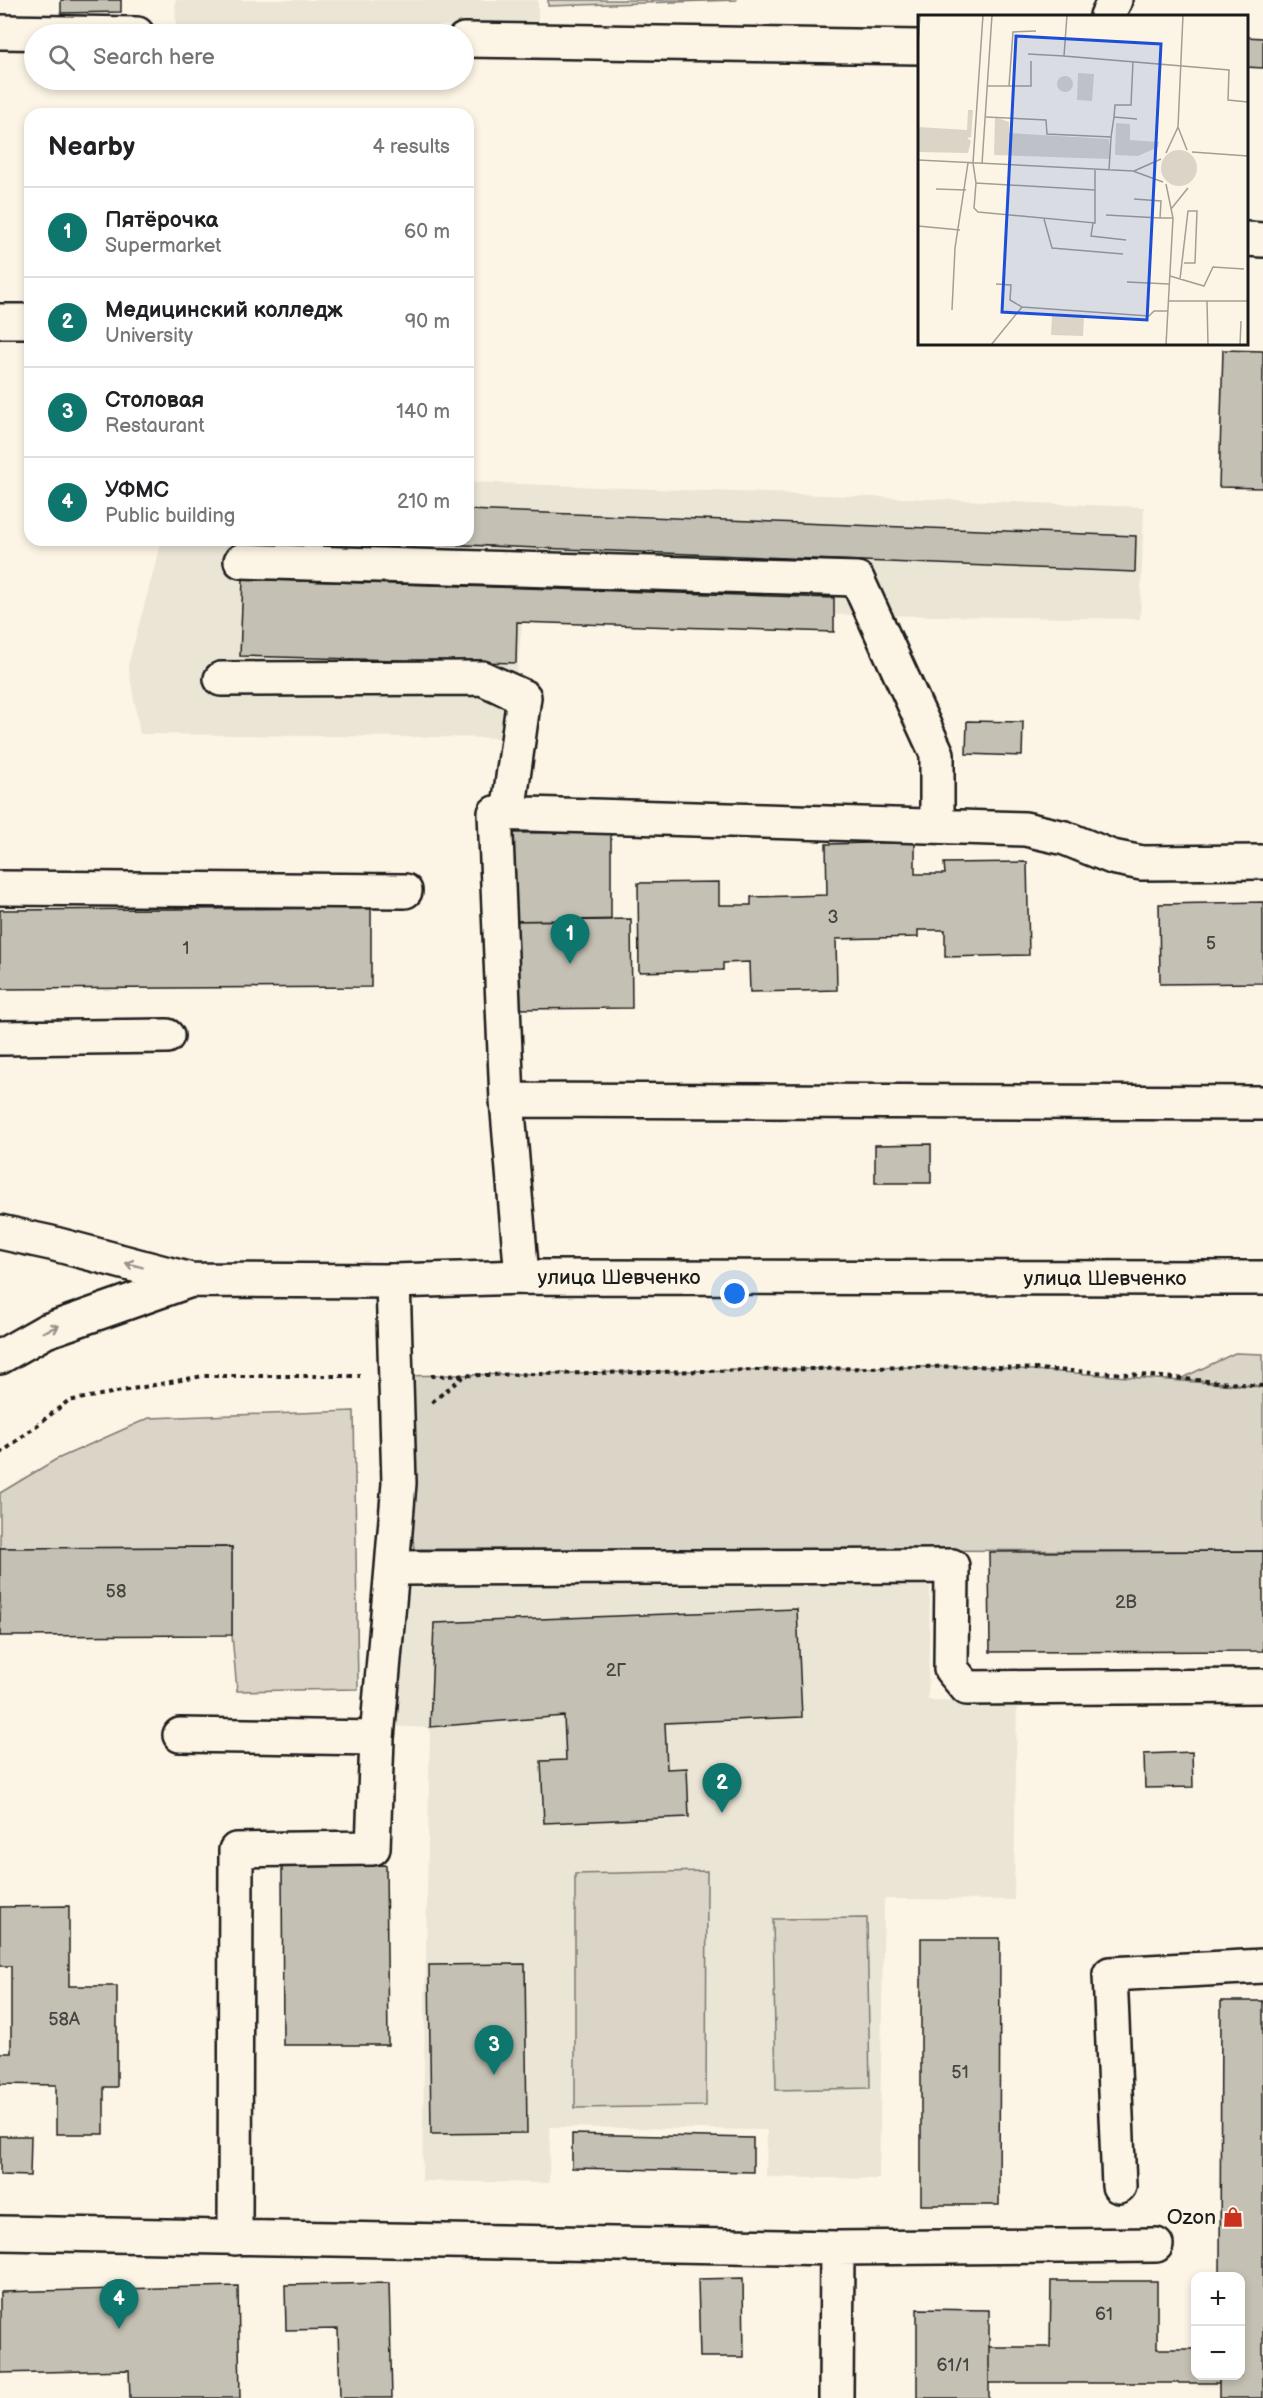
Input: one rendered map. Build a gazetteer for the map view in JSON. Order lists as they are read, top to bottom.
{
  "streets": {
    "main road": ["улица Шевченко"]
  },
  "places": {
    "shop": ["Ozon"]
  },
  "house_numbers": [
    "3",
    "5",
    "1",
    "58",
    "2В",
    "2Г",
    "58А",
    "51",
    "61",
    "61/1"
  ],
  "page": {
    "search": "Search here",
    "heading": ["Nearby", "4 results"],
    "list": [
      {
        "mark": "1",
        "name": "Пятёрочка",
        "note": "Supermarket",
        "value": "60 m"
      },
      {
        "mark": "2",
        "name": "Медицинский колледж",
        "note": "University",
        "value": "90 m"
      },
      {
        "mark": "3",
        "name": "Столовая",
        "note": "Restaurant",
        "value": "140 m"
      },
      {
        "mark": "4",
        "name": "УФМС",
        "note": "Public building",
        "value": "210 m"
      }
    ],
    "pins": [
      "1",
      "2",
      "3",
      "4"
    ],
    "map_buttons": ["+", "−"]
  }
}
